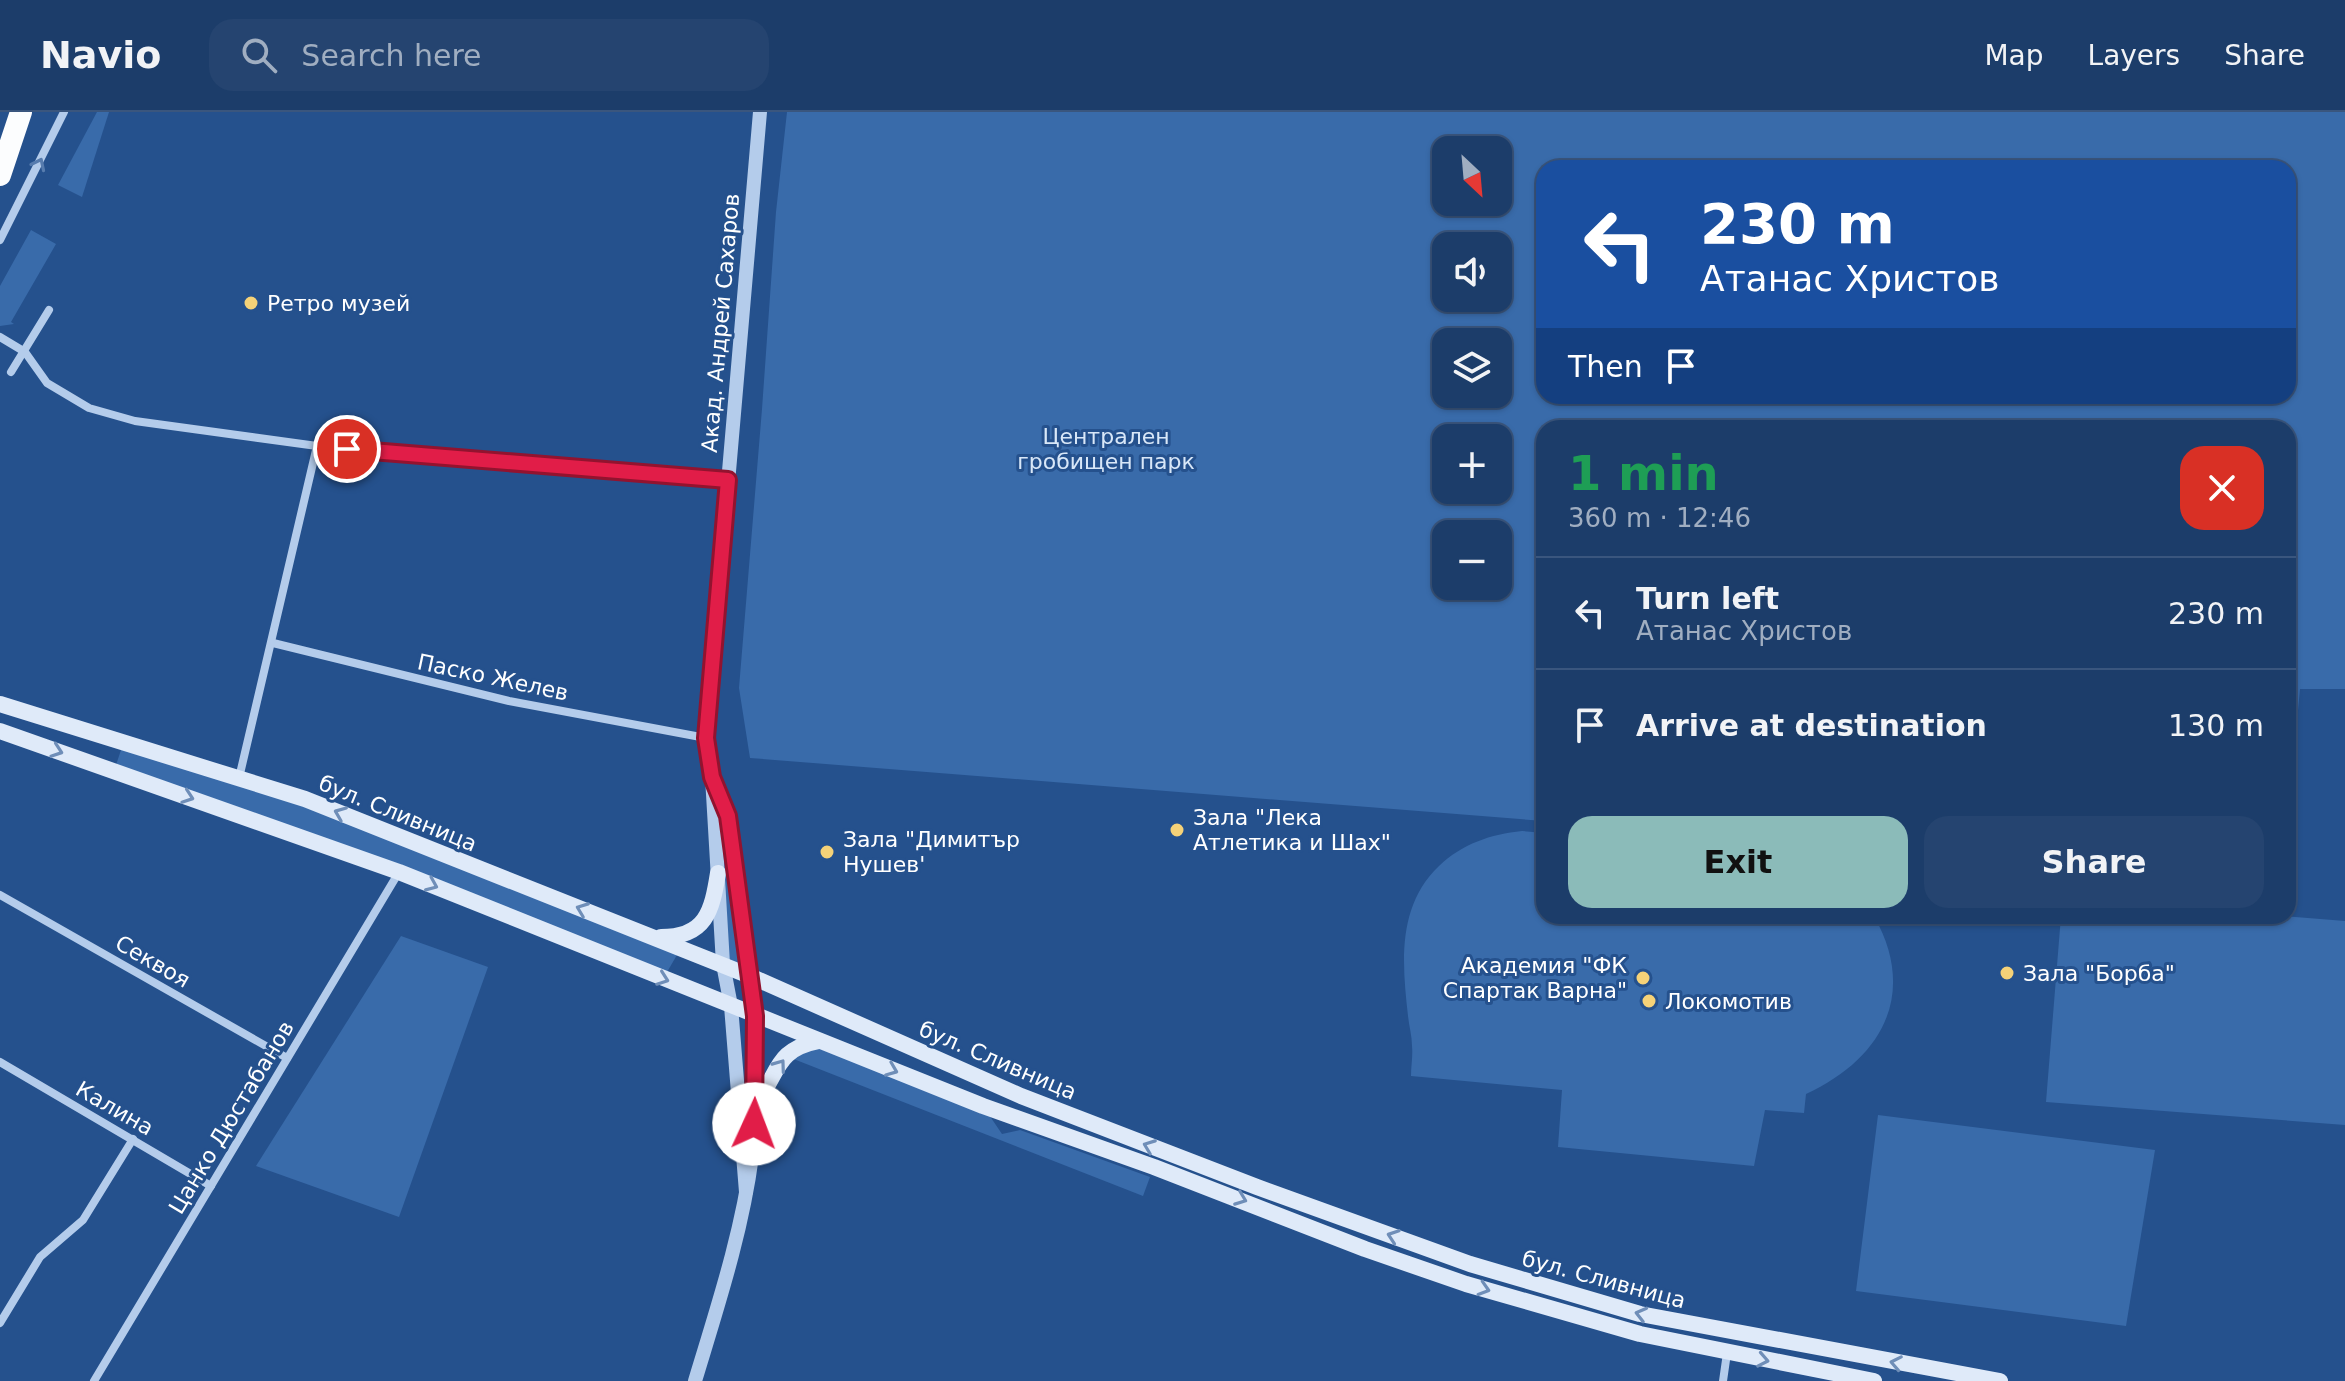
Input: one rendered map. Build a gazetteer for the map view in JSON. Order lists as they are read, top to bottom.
{
  "streets": {
    "main road": ["бул. Сливница"],
    "street": [
      "Акад. Андрей Сахаров",
      "Паско Желев",
      "Секвоя",
      "Калина",
      "Цанко Дюстабанов"
    ]
  },
  "crossings": [
    ["Акад. Андрей Сахаров", "Паско Желев"],
    ["Акад. Андрей Сахаров", "бул. Сливница"],
    ["бул. Сливница", "Цанко Дюстабанов"],
    ["Секвоя", "Цанко Дюстабанов"],
    ["Калина", "Цанко Дюстабанов"]
  ],
  "parks": ["Централен гробищен парк"],
  "places": [
    "Ретро музей",
    "Зала \"Лека Атлетика и Шах\"",
    "Зала \"Димитър Нушев'",
    "Зала \"Борба\"",
    "Академия \"ФК Спартак Варна\"",
    "Локомотив"
  ],
  "north": "bottom right",
  "page": {
    "header": "Navio",
    "search": "Search here",
    "nav": ["Map", "Layers", "Share"],
    "map_buttons": ["+", "−"],
    "turn": ["230 m", "Атанас Христов"],
    "then": "Then",
    "heading": ["1 min", "360 m · 12:46"],
    "list": [
      {
        "name": "Turn left",
        "note": "Атанас Христов",
        "value": "230 m"
      },
      {
        "name": "Arrive at destination",
        "value": "130 m"
      }
    ],
    "buttons": ["Exit", "Share"]
  }
}
